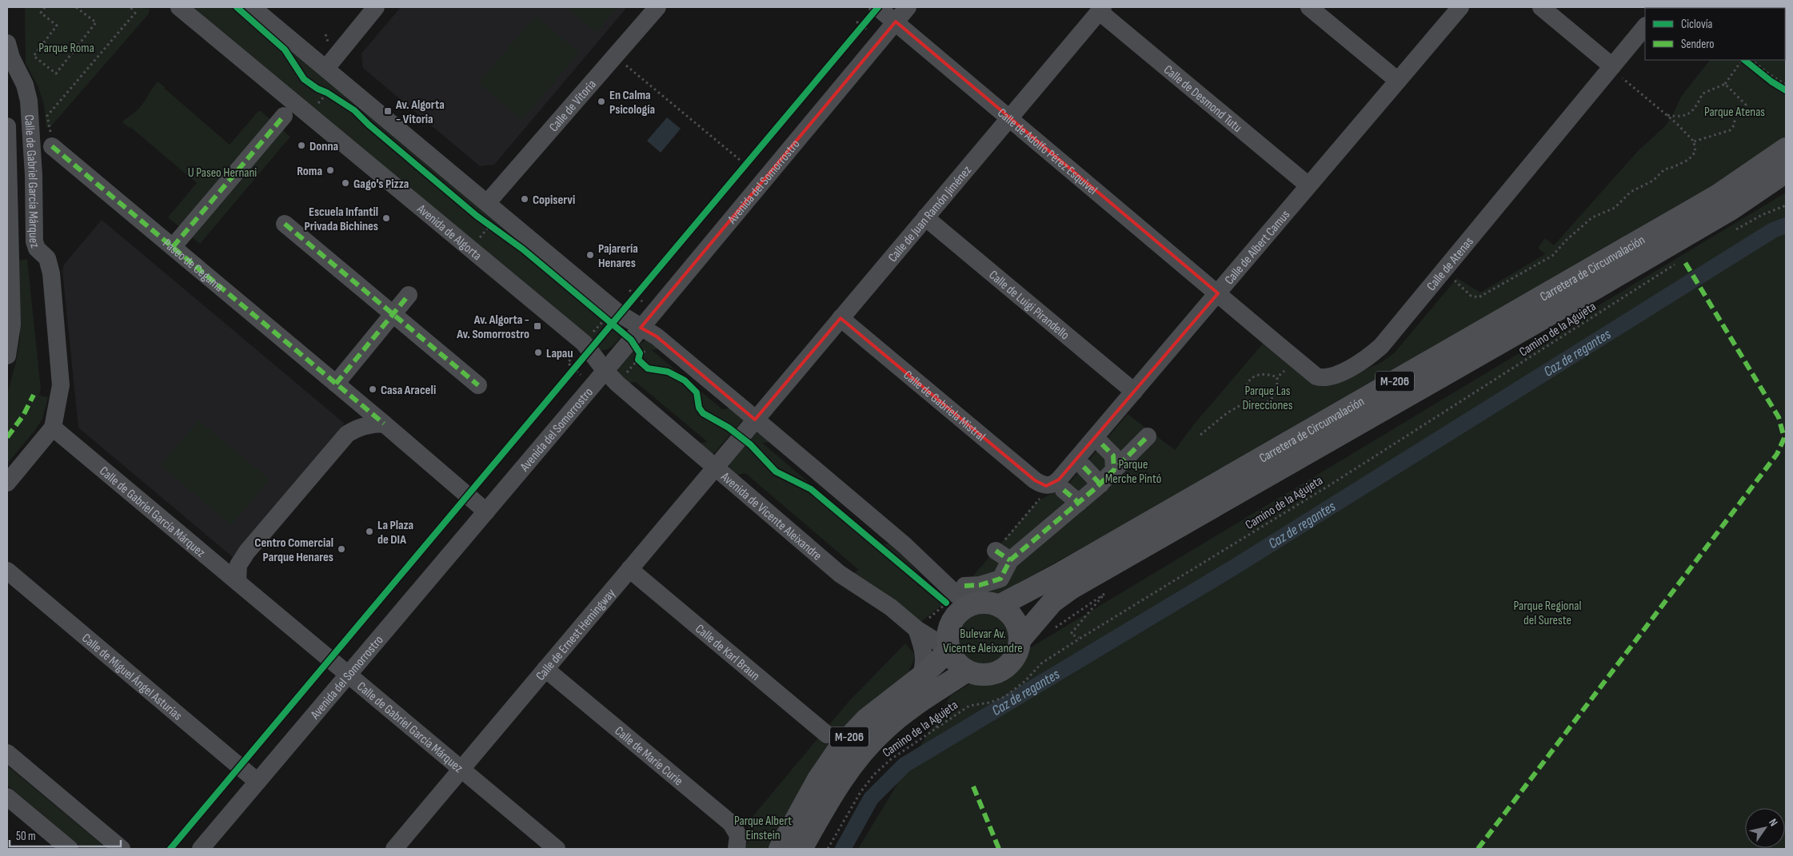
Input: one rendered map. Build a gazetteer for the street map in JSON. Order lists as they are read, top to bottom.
{
  "streets": {
    "main road": ["Carretera de Circunvalación", "M-206"],
    "street": [
      "Calle de Desmond Tutu",
      "Calle de Vitoria",
      "Calle de Adolfo Pérez Esquivel",
      "Calle de Gabriel García Márquez",
      "Avenida del Somorrostro",
      "Calle de Juan Ramón Jiménez",
      "Avenida de Algorta",
      "Calle de Albert Camus",
      "Calle de Atenas",
      "Paseo de Cegama",
      "Calle de Luigi Pirandello",
      "Calle de Gabriela Mistral",
      "Avenida de Vicente Aleixandre",
      "Calle de Ernest Hemingway",
      "Calle de Karl Braun",
      "Calle de Miguel Ángel Asturias",
      "Calle de Marie Curie"
    ],
    "path": ["Camino de la Agujeta"]
  },
  "crossings": [
    ["Calle de Desmond Tutu", "Calle de Juan Ramón Jiménez"],
    ["Calle de Desmond Tutu", "Calle de Albert Camus"],
    ["Calle de Adolfo Pérez Esquivel", "Avenida del Somorrostro"],
    ["Calle de Adolfo Pérez Esquivel", "Calle de Juan Ramón Jiménez"],
    ["Calle de Adolfo Pérez Esquivel", "Calle de Albert Camus"],
    ["Calle de Adolfo Pérez Esquivel", "Calle de Atenas"],
    ["Calle de Gabriel García Márquez", "Avenida del Somorrostro"],
    ["Calle de Gabriel García Márquez", "Calle de Ernest Hemingway"],
    ["Avenida del Somorrostro", "Avenida de Algorta"],
    ["Avenida del Somorrostro", "Paseo de Cegama"],
    ["Avenida del Somorrostro", "Avenida de Vicente Aleixandre"],
    ["Avenida del Somorrostro", "Calle de Miguel Ángel Asturias"],
    ["Calle de Juan Ramón Jiménez", "Calle de Luigi Pirandello"],
    ["Calle de Juan Ramón Jiménez", "Calle de Gabriela Mistral"],
    ["Calle de Juan Ramón Jiménez", "Calle de Ernest Hemingway"],
    ["Avenida de Algorta", "Avenida de Vicente Aleixandre"],
    ["Calle de Albert Camus", "Calle de Atenas"],
    ["Calle de Albert Camus", "Calle de Luigi Pirandello"],
    ["Calle de Albert Camus", "Calle de Gabriela Mistral"],
    ["Carretera de Circunvalación", "M-206"],
    ["Carretera de Circunvalación", "Avenida de Vicente Aleixandre"],
    ["M-206", "Avenida de Vicente Aleixandre"],
    ["Avenida de Vicente Aleixandre", "Calle de Ernest Hemingway"],
    ["Calle de Ernest Hemingway", "Calle de Karl Braun"],
    ["Calle de Ernest Hemingway", "Calle de Marie Curie"]
  ],
  "water": ["Caz de regantes"],
  "parks": [
    "Parque Roma",
    "Parque Atenas",
    "U Paseo Hernani",
    "Parque Las Direcciones",
    "Parque Merche Pintó",
    "Parque Regional del Sureste",
    "Bulevar Av. Vicente Aleixandre",
    "Parque Albert Einstein"
  ],
  "places": {
    "other": [
      "En Calma Psicología",
      "Donna",
      "Roma",
      "Gago's Pizza",
      "Copiservi",
      "Escuela Infantil Privada Bichines",
      "Pajarería Henares",
      "Lapau",
      "Casa Araceli",
      "La Plaza de DIA",
      "Centro Comercial Parque Henares"
    ],
    "transit": ["Av. Algorta - Vitoria", "Av. Algorta - Av. Somorrostro"]
  },
  "legend": ["Ciclovía", "Sendero"],
  "scale_bar": "50 m",
  "north": "top right"
}
